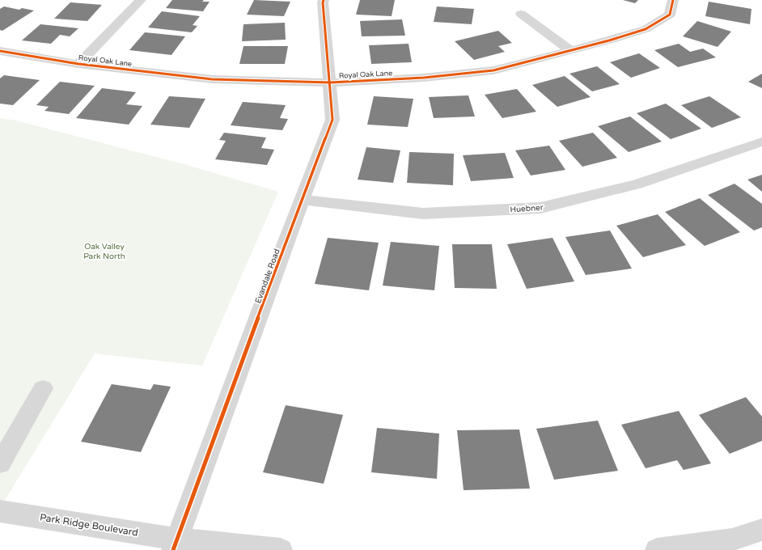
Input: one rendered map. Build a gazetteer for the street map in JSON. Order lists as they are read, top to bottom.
{
  "streets": {
    "street": [
      "Royal Oak Lane",
      "Huebner",
      "Evandale Road",
      "Park Ridge Boulevard"
    ]
  },
  "crossings": [
    ["Royal Oak Lane", "Evandale Road"],
    ["Huebner", "Evandale Road"],
    ["Evandale Road", "Park Ridge Boulevard"]
  ],
  "parks": ["Oak Valley Park North"]
}
